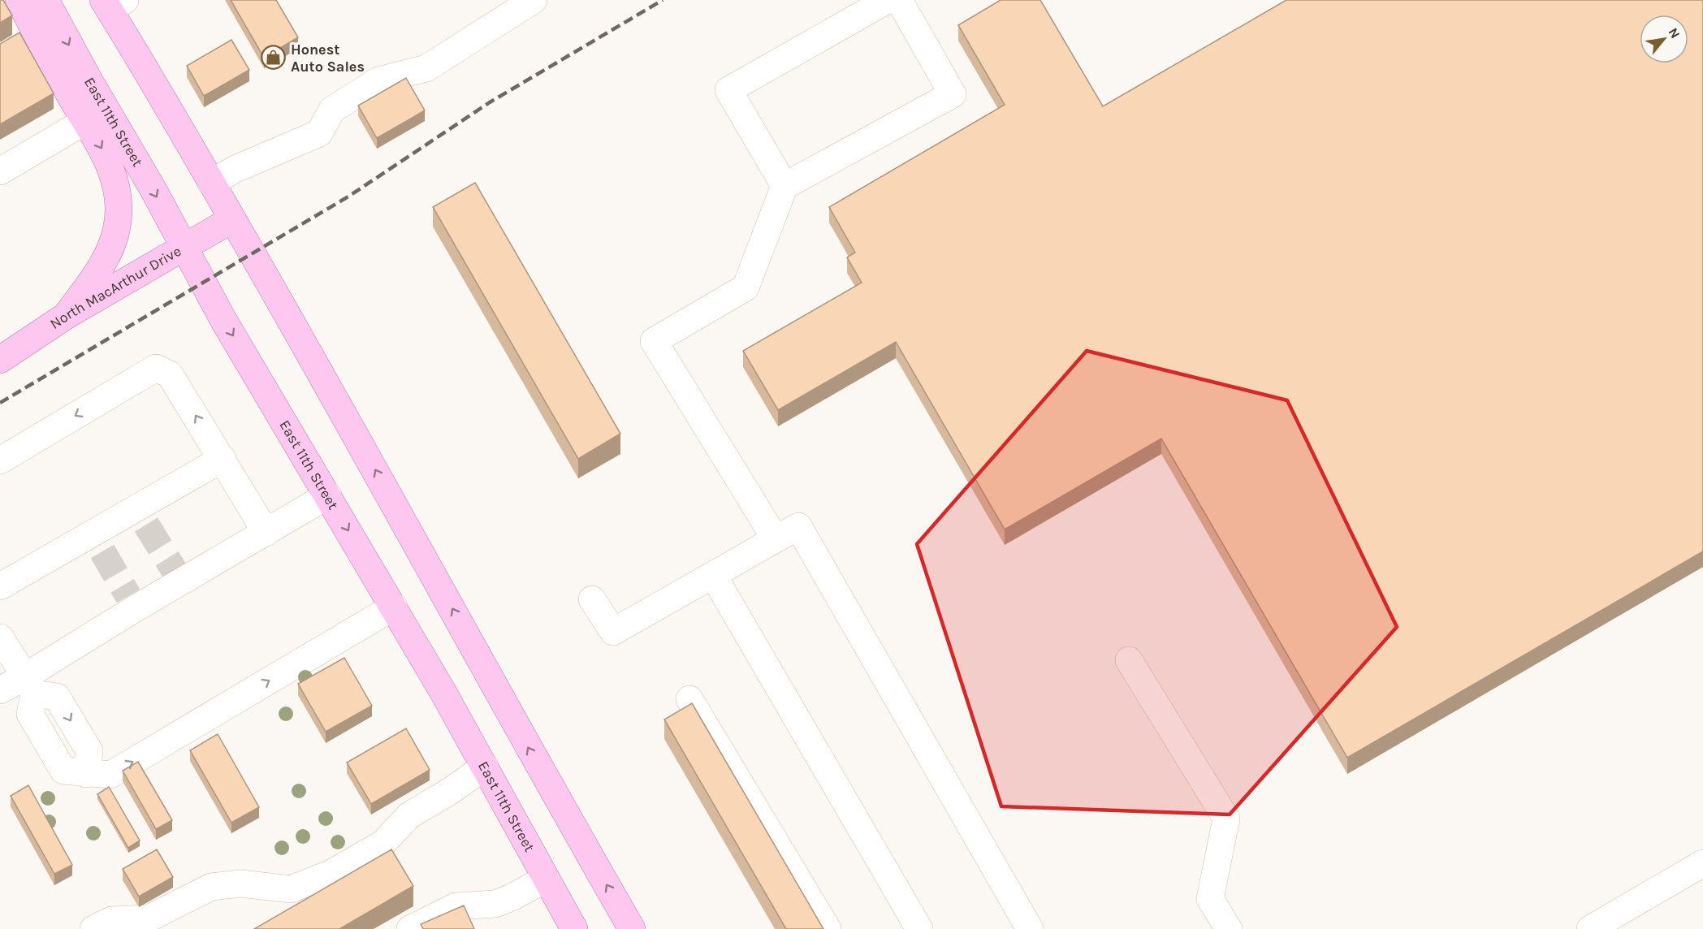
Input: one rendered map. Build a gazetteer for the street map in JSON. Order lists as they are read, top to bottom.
{
  "streets": {
    "main road": ["East 11th Street", "North MacArthur Drive"]
  },
  "crossings": [
    ["East 11th Street", "North MacArthur Drive"]
  ],
  "places": {
    "shop": ["Honest Auto Sales"]
  },
  "north": "top right"
}
